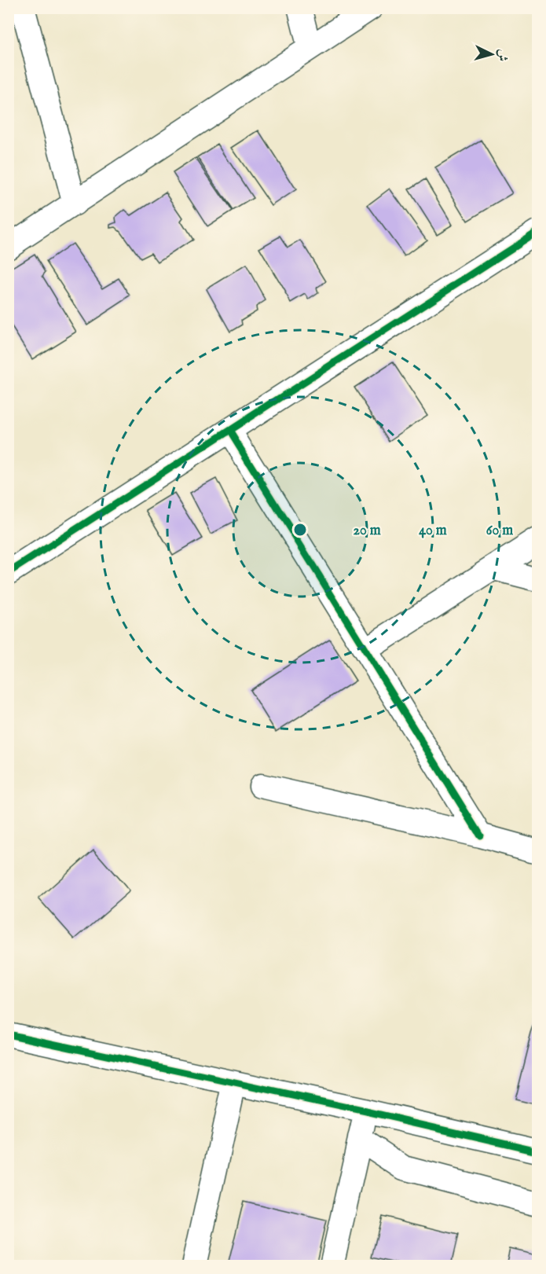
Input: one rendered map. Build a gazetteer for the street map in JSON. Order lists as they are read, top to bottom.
{
  "north": "right",
  "rings": ["20 m", "40 m", "60 m"]
}
